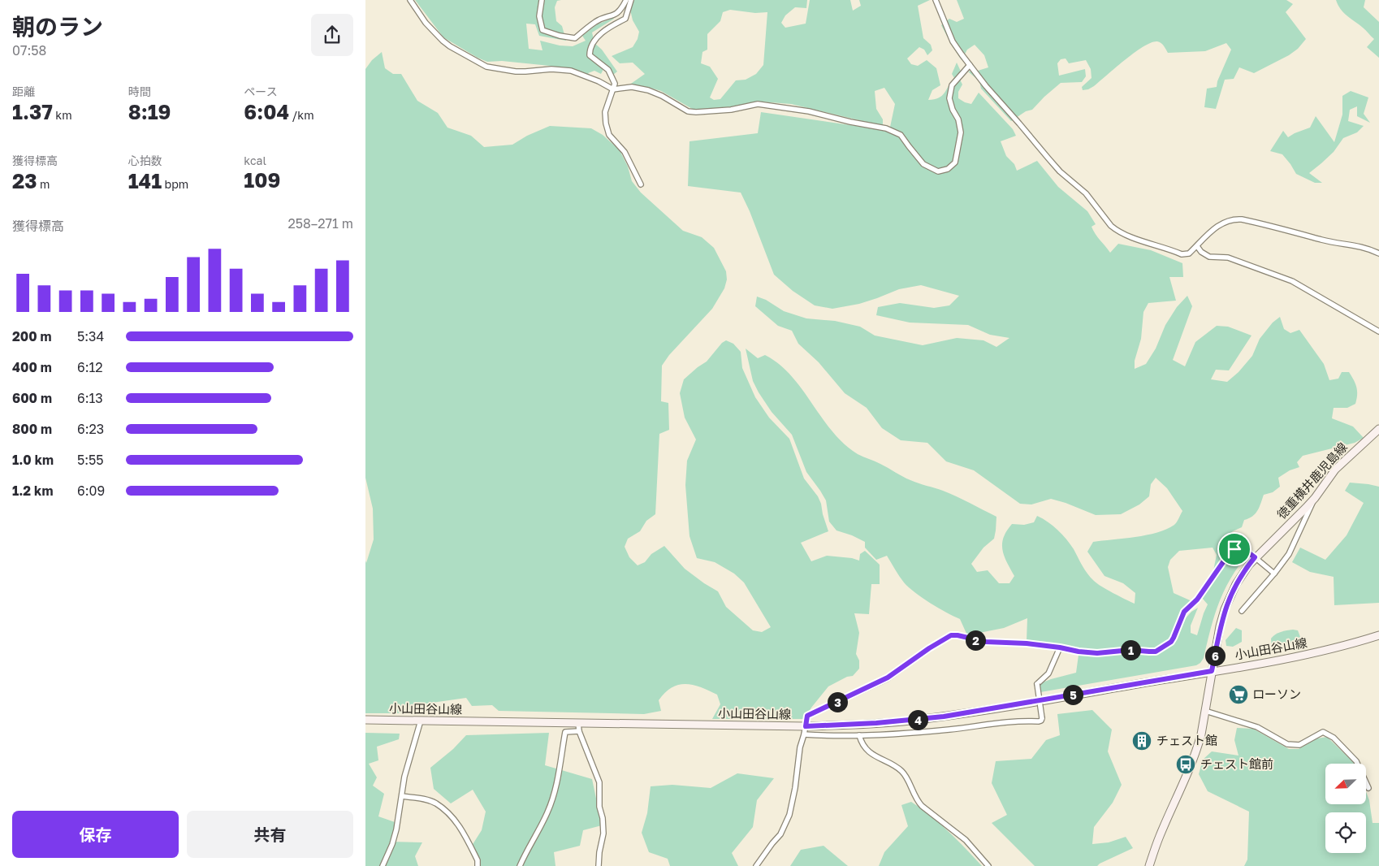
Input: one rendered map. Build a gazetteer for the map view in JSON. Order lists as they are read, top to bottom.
{
  "streets": {
    "main road": ["徳重横井鹿児島線", "小山田谷山線"]
  },
  "crossings": [
    ["徳重横井鹿児島線", "小山田谷山線"]
  ],
  "places": {
    "supermarket": ["ローソン"],
    "building": ["チェスト館"],
    "bus stop": ["チェスト館前"]
  },
  "north": "bottom left",
  "page": {
    "heading": ["朝のラン", "07:58"],
    "stats": [
      ["距離", "1.37 km"],
      ["時間", "8:19"],
      ["ペース", "6:04 /km"],
      ["獲得標高", "23 m"],
      ["心拍数", "141 bpm"],
      ["kcal", "109"]
    ],
    "chart": ["獲得標高", "258–271 m"],
    "list": [
      {
        "name": "200 m",
        "note": "5:34"
      },
      {
        "name": "400 m",
        "note": "6:12"
      },
      {
        "name": "600 m",
        "note": "6:13"
      },
      {
        "name": "800 m",
        "note": "6:23"
      },
      {
        "name": "1.0 km",
        "note": "5:55"
      },
      {
        "name": "1.2 km",
        "note": "6:09"
      }
    ],
    "pins": [
      "2",
      "1",
      "6",
      "5",
      "3",
      "4"
    ],
    "buttons": ["保存", "共有"]
  }
}
